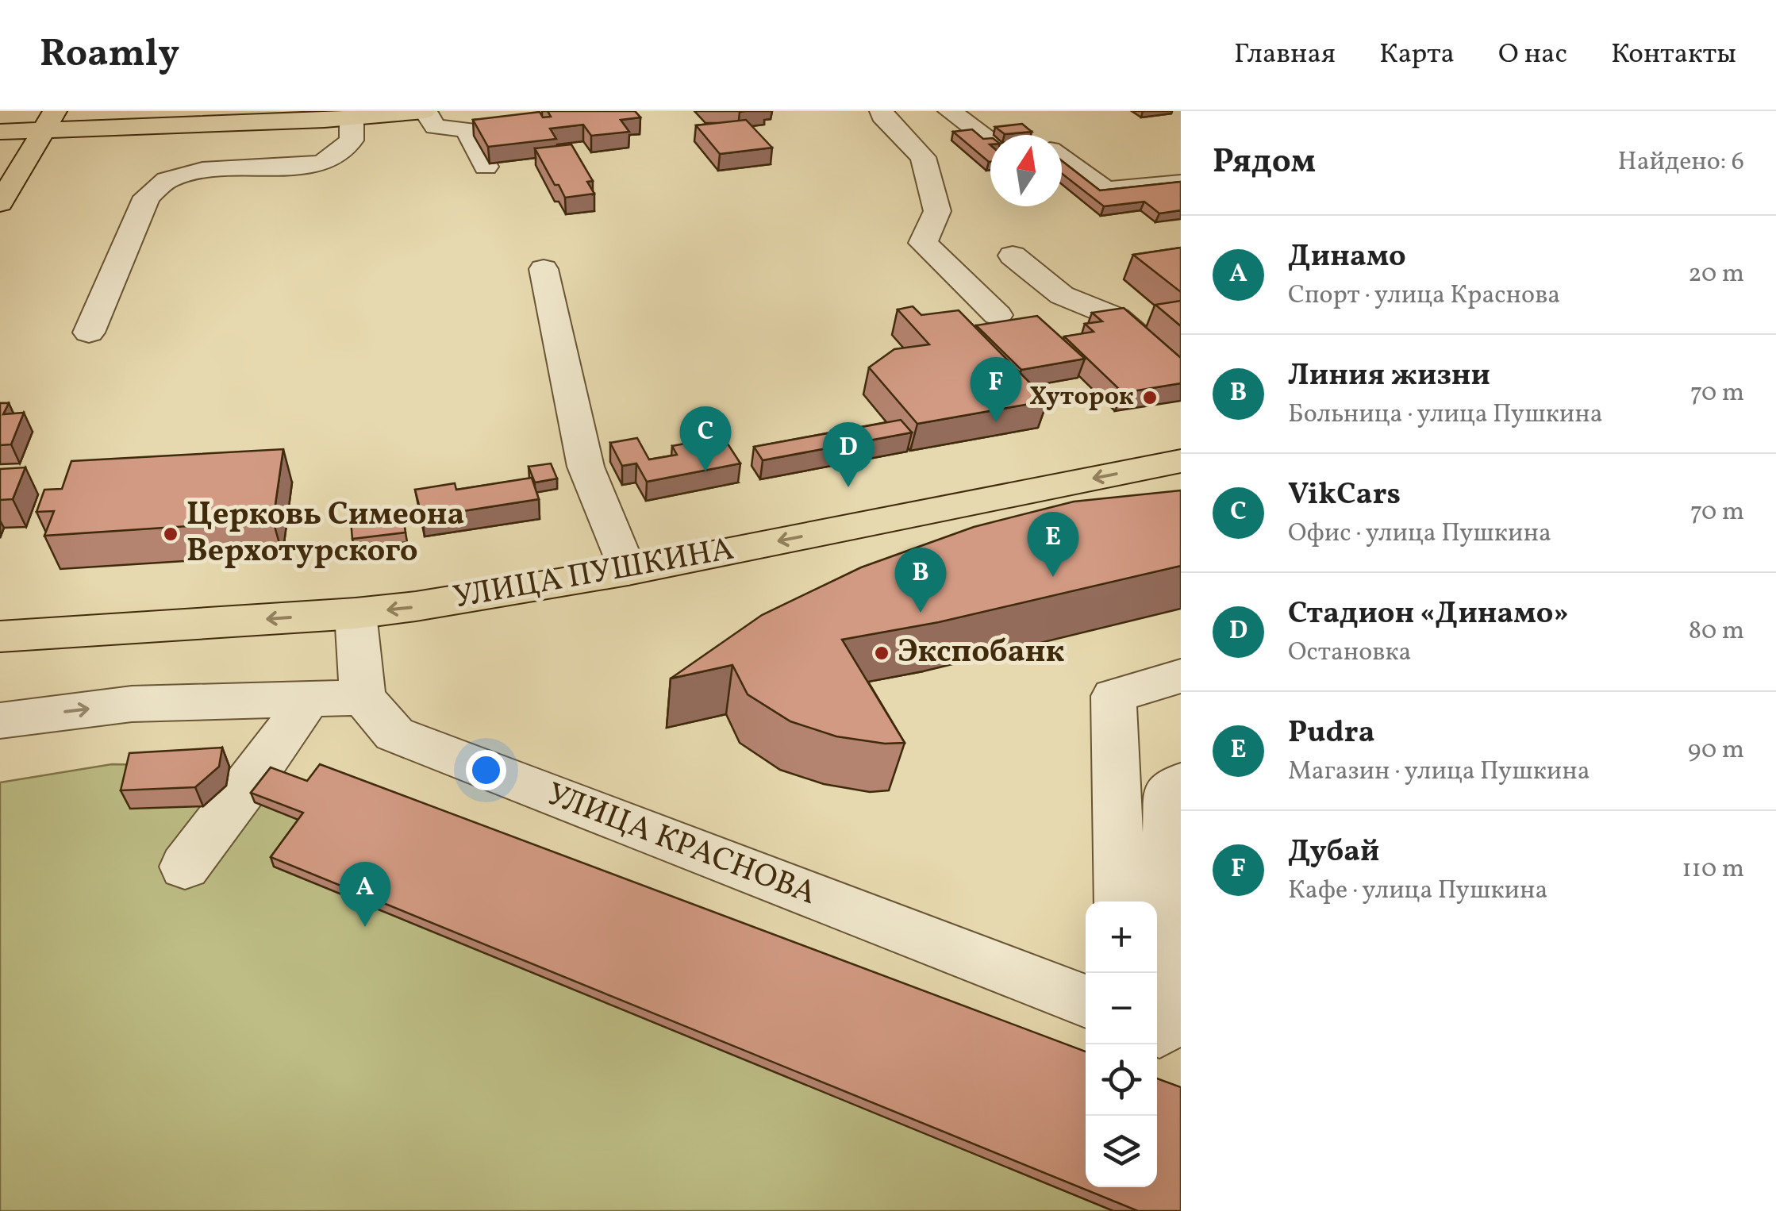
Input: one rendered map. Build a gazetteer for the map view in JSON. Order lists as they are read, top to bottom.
{
  "streets": {
    "main road": ["УЛИЦА ПУШКИНА"],
    "street": ["УЛИЦА КРАСНОВА"]
  },
  "one_way": ["УЛИЦА ПУШКИНА"],
  "places": ["Хуторок", "Церковь Симеона Верхотурского", "Экспобанк"],
  "north": "top",
  "page": {
    "header": "Roamly",
    "nav": [
      "Главная",
      "Карта",
      "О нас",
      "Контакты"
    ],
    "heading": ["Рядом", "Найдено: 6"],
    "list": [
      {
        "mark": "A",
        "name": "Динамо",
        "note": "Спорт · улица Краснова",
        "value": "20 m"
      },
      {
        "mark": "B",
        "name": "Линия жизни",
        "note": "Больница · улица Пушкина",
        "value": "70 m"
      },
      {
        "mark": "C",
        "name": "VikCars",
        "note": "Офис · улица Пушкина",
        "value": "70 m"
      },
      {
        "mark": "D",
        "name": "Стадион «Динамо»",
        "note": "Остановка",
        "value": "80 m"
      },
      {
        "mark": "E",
        "name": "Pudra",
        "note": "Магазин · улица Пушкина",
        "value": "90 m"
      },
      {
        "mark": "F",
        "name": "Дубай",
        "note": "Кафе · улица Пушкина",
        "value": "110 m"
      }
    ],
    "pins": [
      "F",
      "C",
      "D",
      "E",
      "B",
      "A"
    ],
    "map_buttons": ["+", "−"]
  }
}
